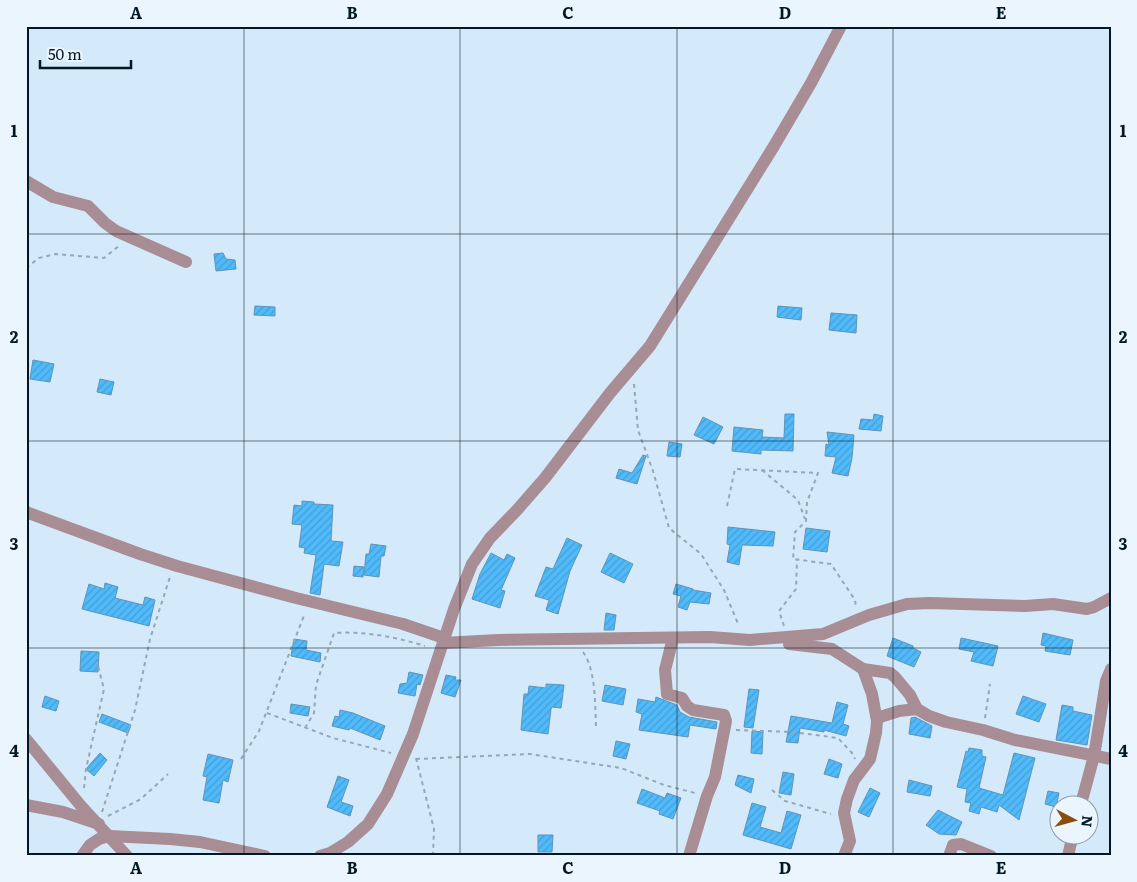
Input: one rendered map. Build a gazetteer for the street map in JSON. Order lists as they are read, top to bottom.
{
  "scale_bar": "50 m",
  "north": "right",
  "grid": {
    "columns": [
      "A",
      "B",
      "C",
      "D",
      "E"
    ],
    "rows": [
      "1",
      "2",
      "3",
      "4"
    ]
  }
}
